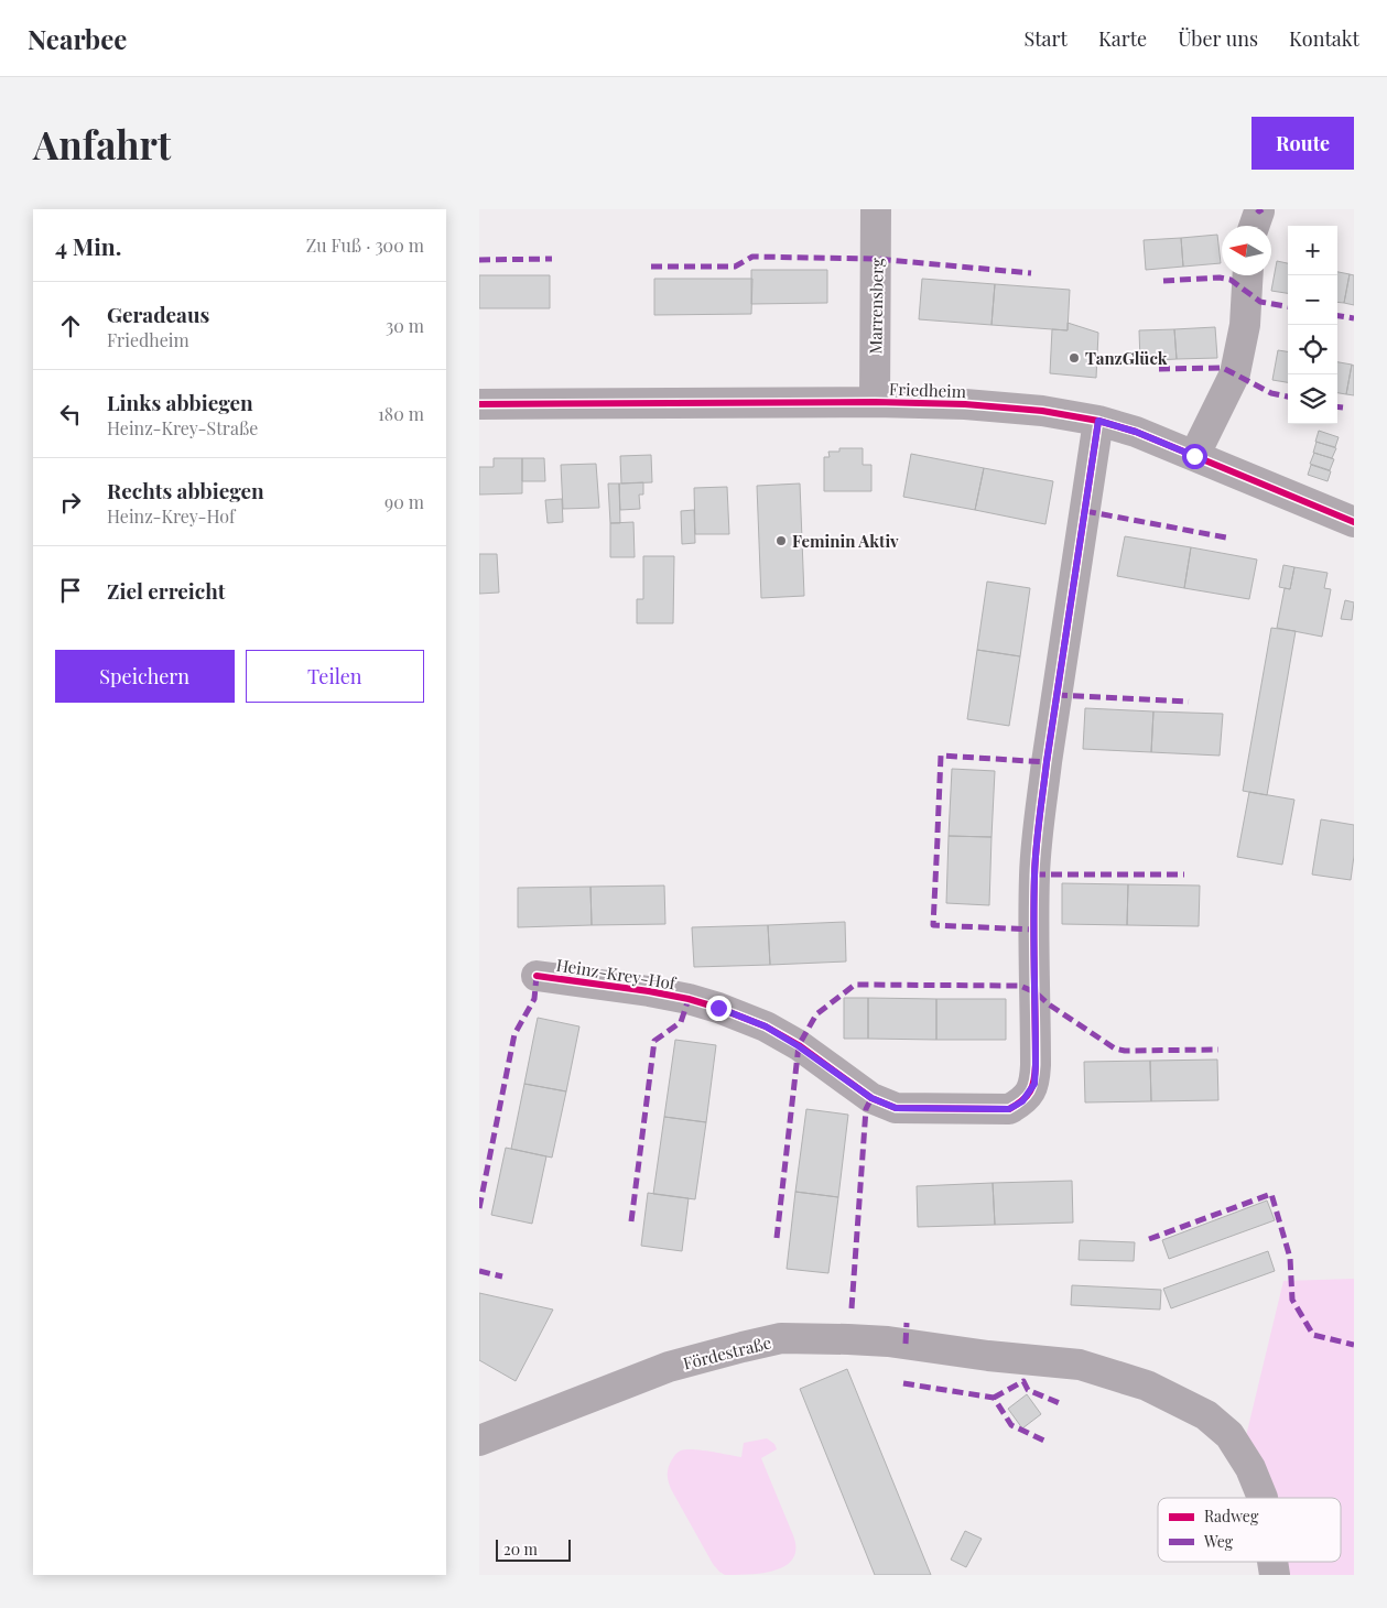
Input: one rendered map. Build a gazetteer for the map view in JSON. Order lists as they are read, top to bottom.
{
  "streets": {
    "street": [
      "Marrensberg",
      "Friedheim",
      "Heinz-Krey-Hof",
      "Fördestraße"
    ]
  },
  "crossings": [
    ["Marrensberg", "Friedheim"],
    ["Friedheim", "Heinz-Krey-Hof"]
  ],
  "places": ["TanzGlück", "Feminin Aktiv"],
  "legend": ["Radweg", "Weg"],
  "scale_bar": "20 m",
  "north": "left",
  "page": {
    "header": "Nearbee",
    "nav": [
      "Start",
      "Karte",
      "Über uns",
      "Kontakt"
    ],
    "buttons": [
      "Route",
      ["Speichern", "Teilen"]
    ],
    "title": "Anfahrt",
    "heading": ["4 Min.", "Zu Fuß · 300 m"],
    "map_buttons": ["+", "−"],
    "list": [
      ["Geradeaus", "Friedheim", "30 m"],
      ["Links abbiegen", "Heinz-Krey-Straße", "180 m"],
      ["Rechts abbiegen", "Heinz-Krey-Hof", "90 m"],
      "Ziel erreicht"
    ],
    "scale": "20 m"
  }
}
